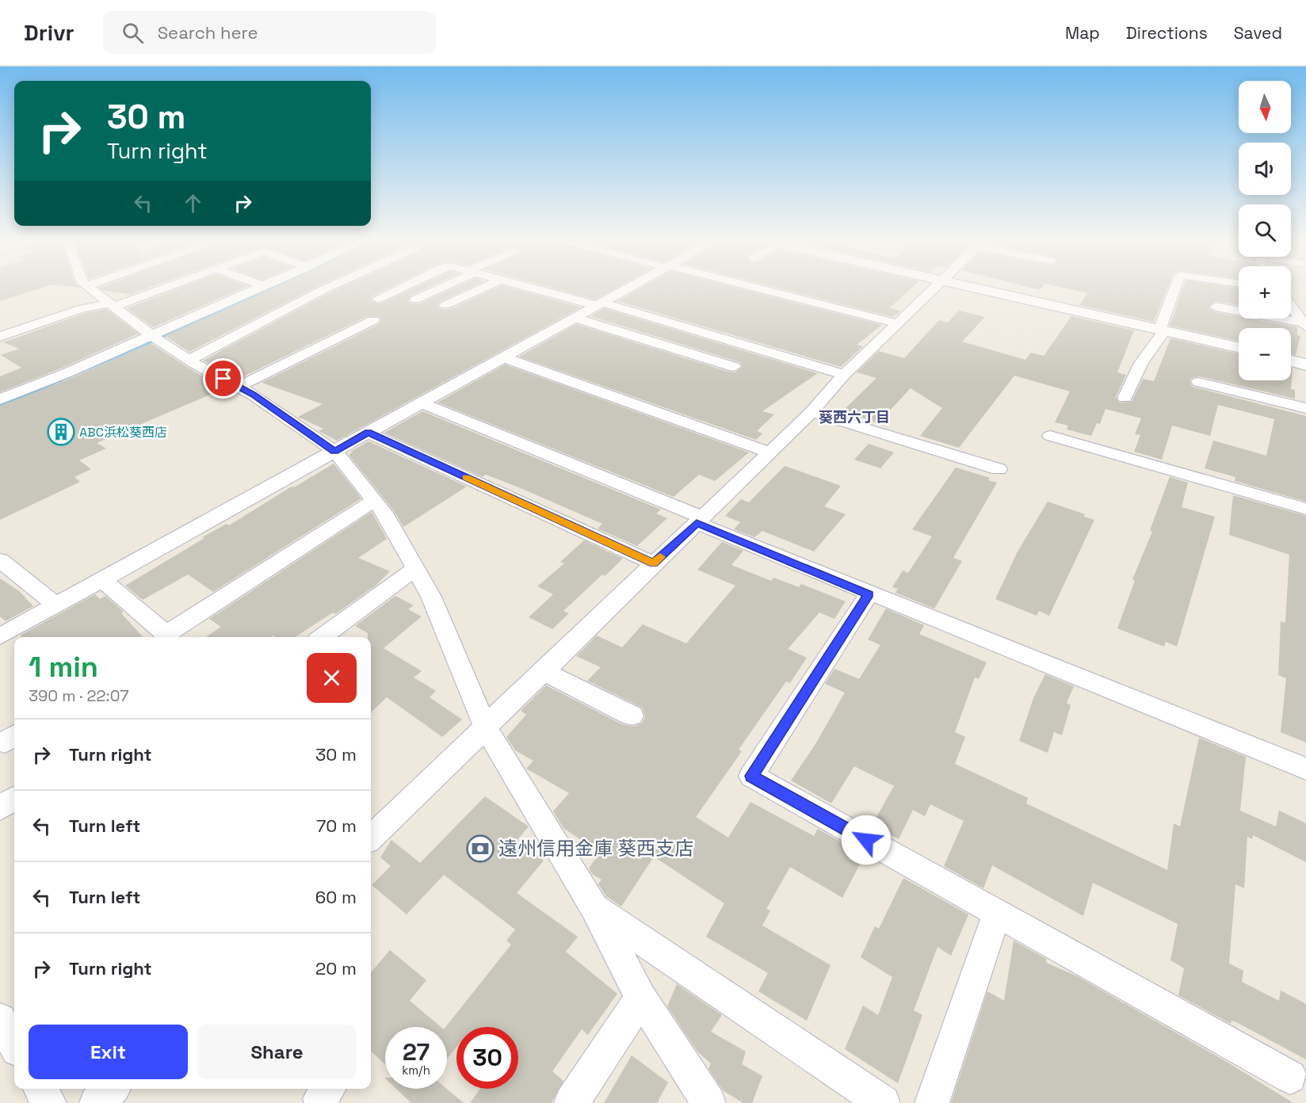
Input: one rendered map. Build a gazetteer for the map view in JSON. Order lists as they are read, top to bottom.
{
  "districts": ["葵西六丁目"],
  "places": {
    "building": ["ABC浜松葵西店"],
    "bank": ["遠州信用金庫 葵西支店"]
  },
  "north": "bottom",
  "page": {
    "header": "Drivr",
    "search": "Search here",
    "nav": ["Map", "Directions", "Saved"],
    "map_buttons": ["+", "−"],
    "turn": ["30 m", "Turn right"],
    "heading": ["1 min", "390 m · 22:07"],
    "list": [
      {
        "name": "Turn right",
        "value": "30 m"
      },
      {
        "name": "Turn left",
        "value": "70 m"
      },
      {
        "name": "Turn left",
        "value": "60 m"
      },
      {
        "name": "Turn right",
        "value": "20 m"
      }
    ],
    "buttons": ["Exit", "Share"],
    "speed": "27 km/h",
    "limit": "30"
  }
}
